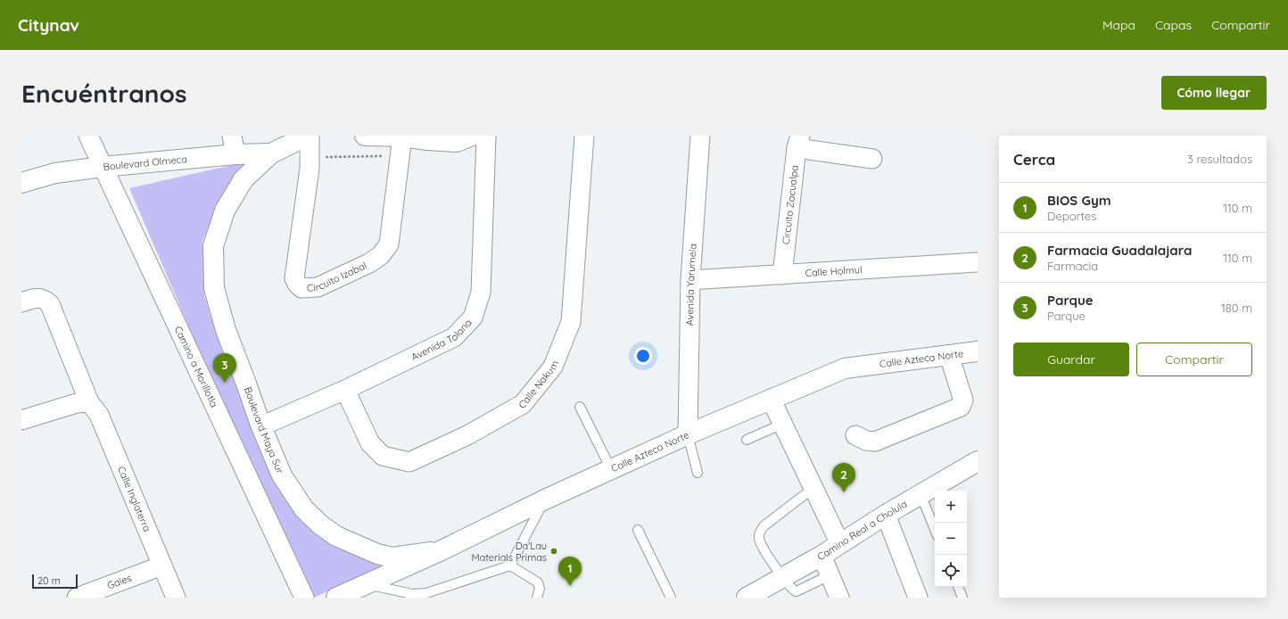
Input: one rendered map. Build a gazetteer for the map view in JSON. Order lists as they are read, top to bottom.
{
  "streets": {
    "main road": [
      "Boulevard Olmeca",
      "Calle Azteca Norte",
      "Boulevard Maya Sur",
      "Camino Real a Cholula"
    ],
    "street": [
      "Circuito Zacualpa",
      "Calle Holmul",
      "Circuito Izabal",
      "Avenida Yarumela",
      "Avenida Tolana",
      "Camino a Morillotla",
      "Calle Nakum",
      "Calle Inglaterra",
      "Gales"
    ]
  },
  "crossings": [
    ["Boulevard Olmeca", "Camino a Morillotla"],
    ["Boulevard Olmeca", "Boulevard Maya Sur"],
    ["Circuito Zacualpa", "Calle Holmul"],
    ["Calle Holmul", "Avenida Yarumela"],
    ["Circuito Izabal", "Boulevard Maya Sur"],
    ["Avenida Yarumela", "Calle Azteca Norte"],
    ["Avenida Tolana", "Calle Nakum"],
    ["Avenida Tolana", "Boulevard Maya Sur"],
    ["Calle Azteca Norte", "Boulevard Maya Sur"],
    ["Calle Inglaterra", "Gales"]
  ],
  "places": ["Da'Lau Materials Primas"],
  "scale_bar": "20 m",
  "page": {
    "header": "Citynav",
    "nav": ["Mapa", "Capas", "Compartir"],
    "buttons": [
      "Cómo llegar",
      ["Guardar", "Compartir"]
    ],
    "title": "Encuéntranos",
    "heading": ["Cerca", "3 resultados"],
    "list": [
      {
        "mark": "1",
        "name": "BIOS Gym",
        "note": "Deportes",
        "value": "110 m"
      },
      {
        "mark": "2",
        "name": "Farmacia Guadalajara",
        "note": "Farmacia",
        "value": "110 m"
      },
      {
        "mark": "3",
        "name": "Parque",
        "note": "Parque",
        "value": "180 m"
      }
    ],
    "pins": ["3", "2", "1"],
    "map_buttons": ["+", "−"],
    "scale": "20 m"
  }
}
